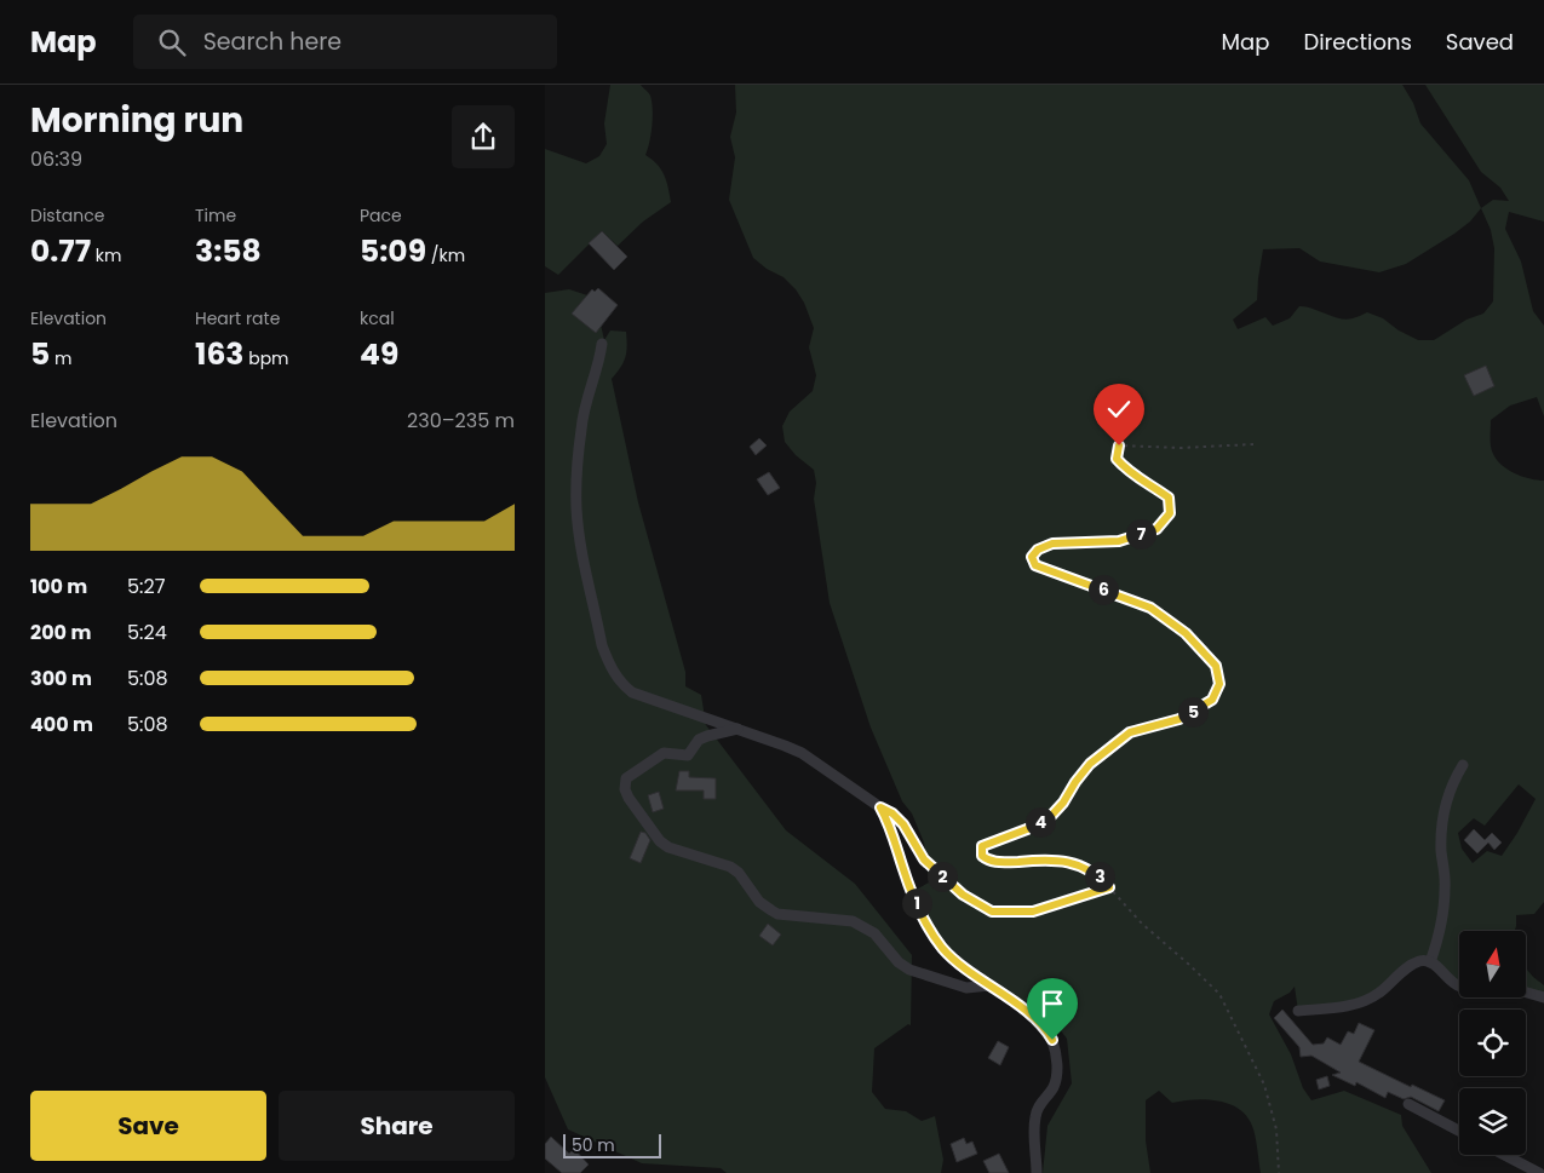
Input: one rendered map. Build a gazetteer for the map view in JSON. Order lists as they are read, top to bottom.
{
  "scale_bar": "50 m",
  "north": "top",
  "page": {
    "header": "Map",
    "search": "Search here",
    "nav": ["Map", "Directions", "Saved"],
    "heading": ["Morning run", "06:39"],
    "stats": [
      ["Distance", "0.77 km"],
      ["Time", "3:58"],
      ["Pace", "5:09 /km"],
      ["Elevation", "5 m"],
      ["Heart rate", "163 bpm"],
      ["kcal", "49"]
    ],
    "chart": ["Elevation", "230–235 m"],
    "pins": [
      "7",
      "6",
      "5",
      "4",
      "2",
      "3",
      "1"
    ],
    "list": [
      {
        "name": "100 m",
        "note": "5:27"
      },
      {
        "name": "200 m",
        "note": "5:24"
      },
      {
        "name": "300 m",
        "note": "5:08"
      },
      {
        "name": "400 m",
        "note": "5:08"
      }
    ],
    "buttons": ["Save", "Share"],
    "scale": "50 m"
  }
}
